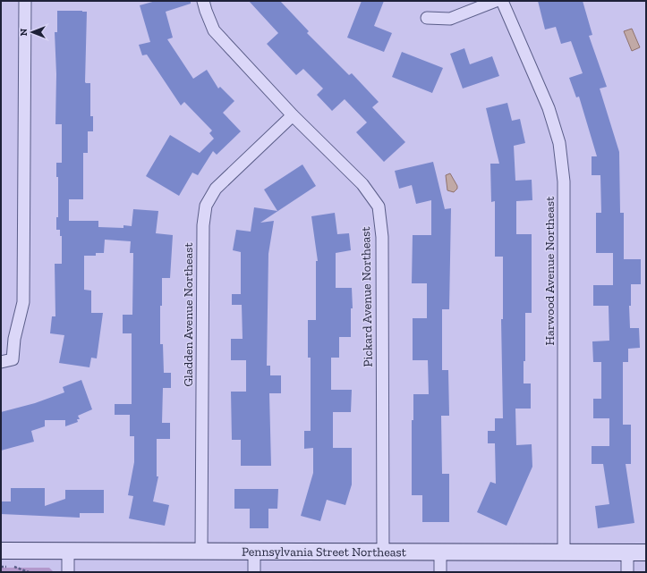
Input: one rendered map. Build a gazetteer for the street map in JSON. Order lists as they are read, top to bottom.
{
  "streets": {
    "street": [
      "Harwood Avenue Northeast",
      "Pickard Avenue Northeast",
      "Gladden Avenue Northeast",
      "Pennsylvania Street Northeast"
    ]
  },
  "crossings": [
    ["Harwood Avenue Northeast", "Pennsylvania Street Northeast"],
    ["Pickard Avenue Northeast", "Gladden Avenue Northeast"],
    ["Pickard Avenue Northeast", "Pennsylvania Street Northeast"],
    ["Gladden Avenue Northeast", "Pennsylvania Street Northeast"]
  ],
  "north": "left"
}
